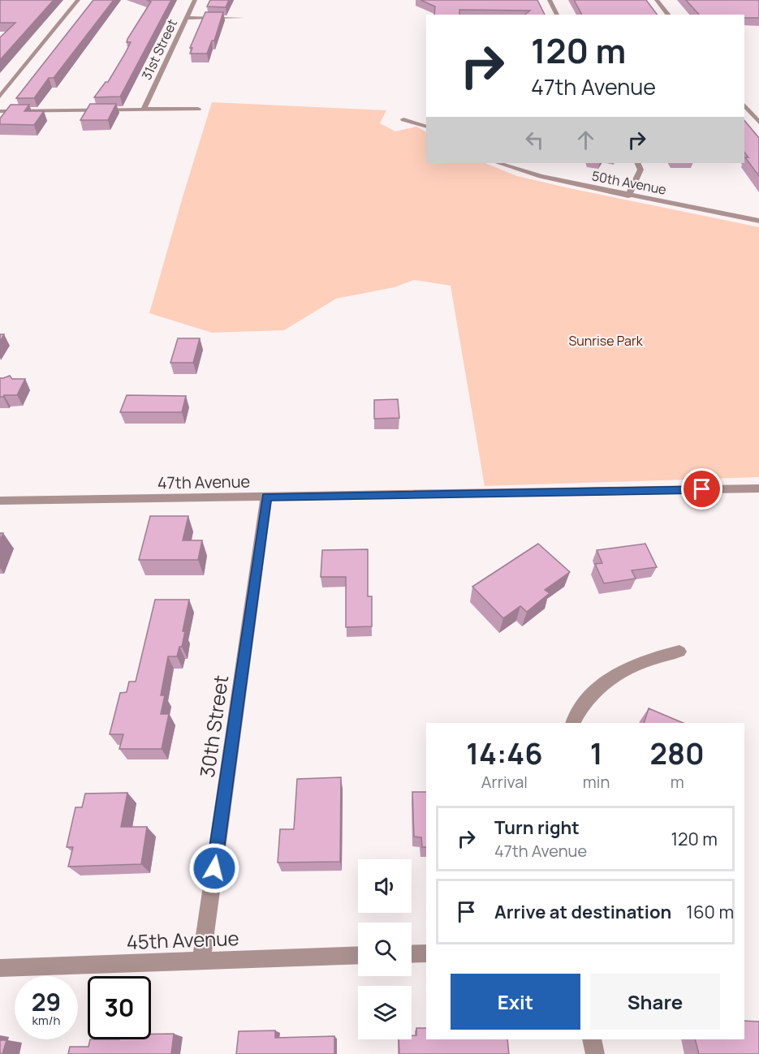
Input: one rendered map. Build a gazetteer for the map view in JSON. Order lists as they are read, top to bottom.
{
  "streets": {
    "street": [
      "31st Street",
      "50th Avenue",
      "47th Avenue",
      "30th Street",
      "45th Avenue"
    ]
  },
  "crossings": [
    ["47th Avenue", "30th Street"],
    ["30th Street", "45th Avenue"]
  ],
  "parks": ["Sunrise Park"],
  "page": {
    "turn": ["120 m", "47th Avenue"],
    "eta": [
      "14:46",
      "Arrival",
      "1",
      "min",
      "280",
      "m"
    ],
    "list": [
      {
        "name": "Turn right",
        "note": "47th Avenue",
        "value": "120 m"
      },
      {
        "name": "Arrive at destination",
        "value": "160 m"
      }
    ],
    "buttons": ["Exit", "Share"],
    "speed": "29 km/h",
    "limit": "30"
  }
}
